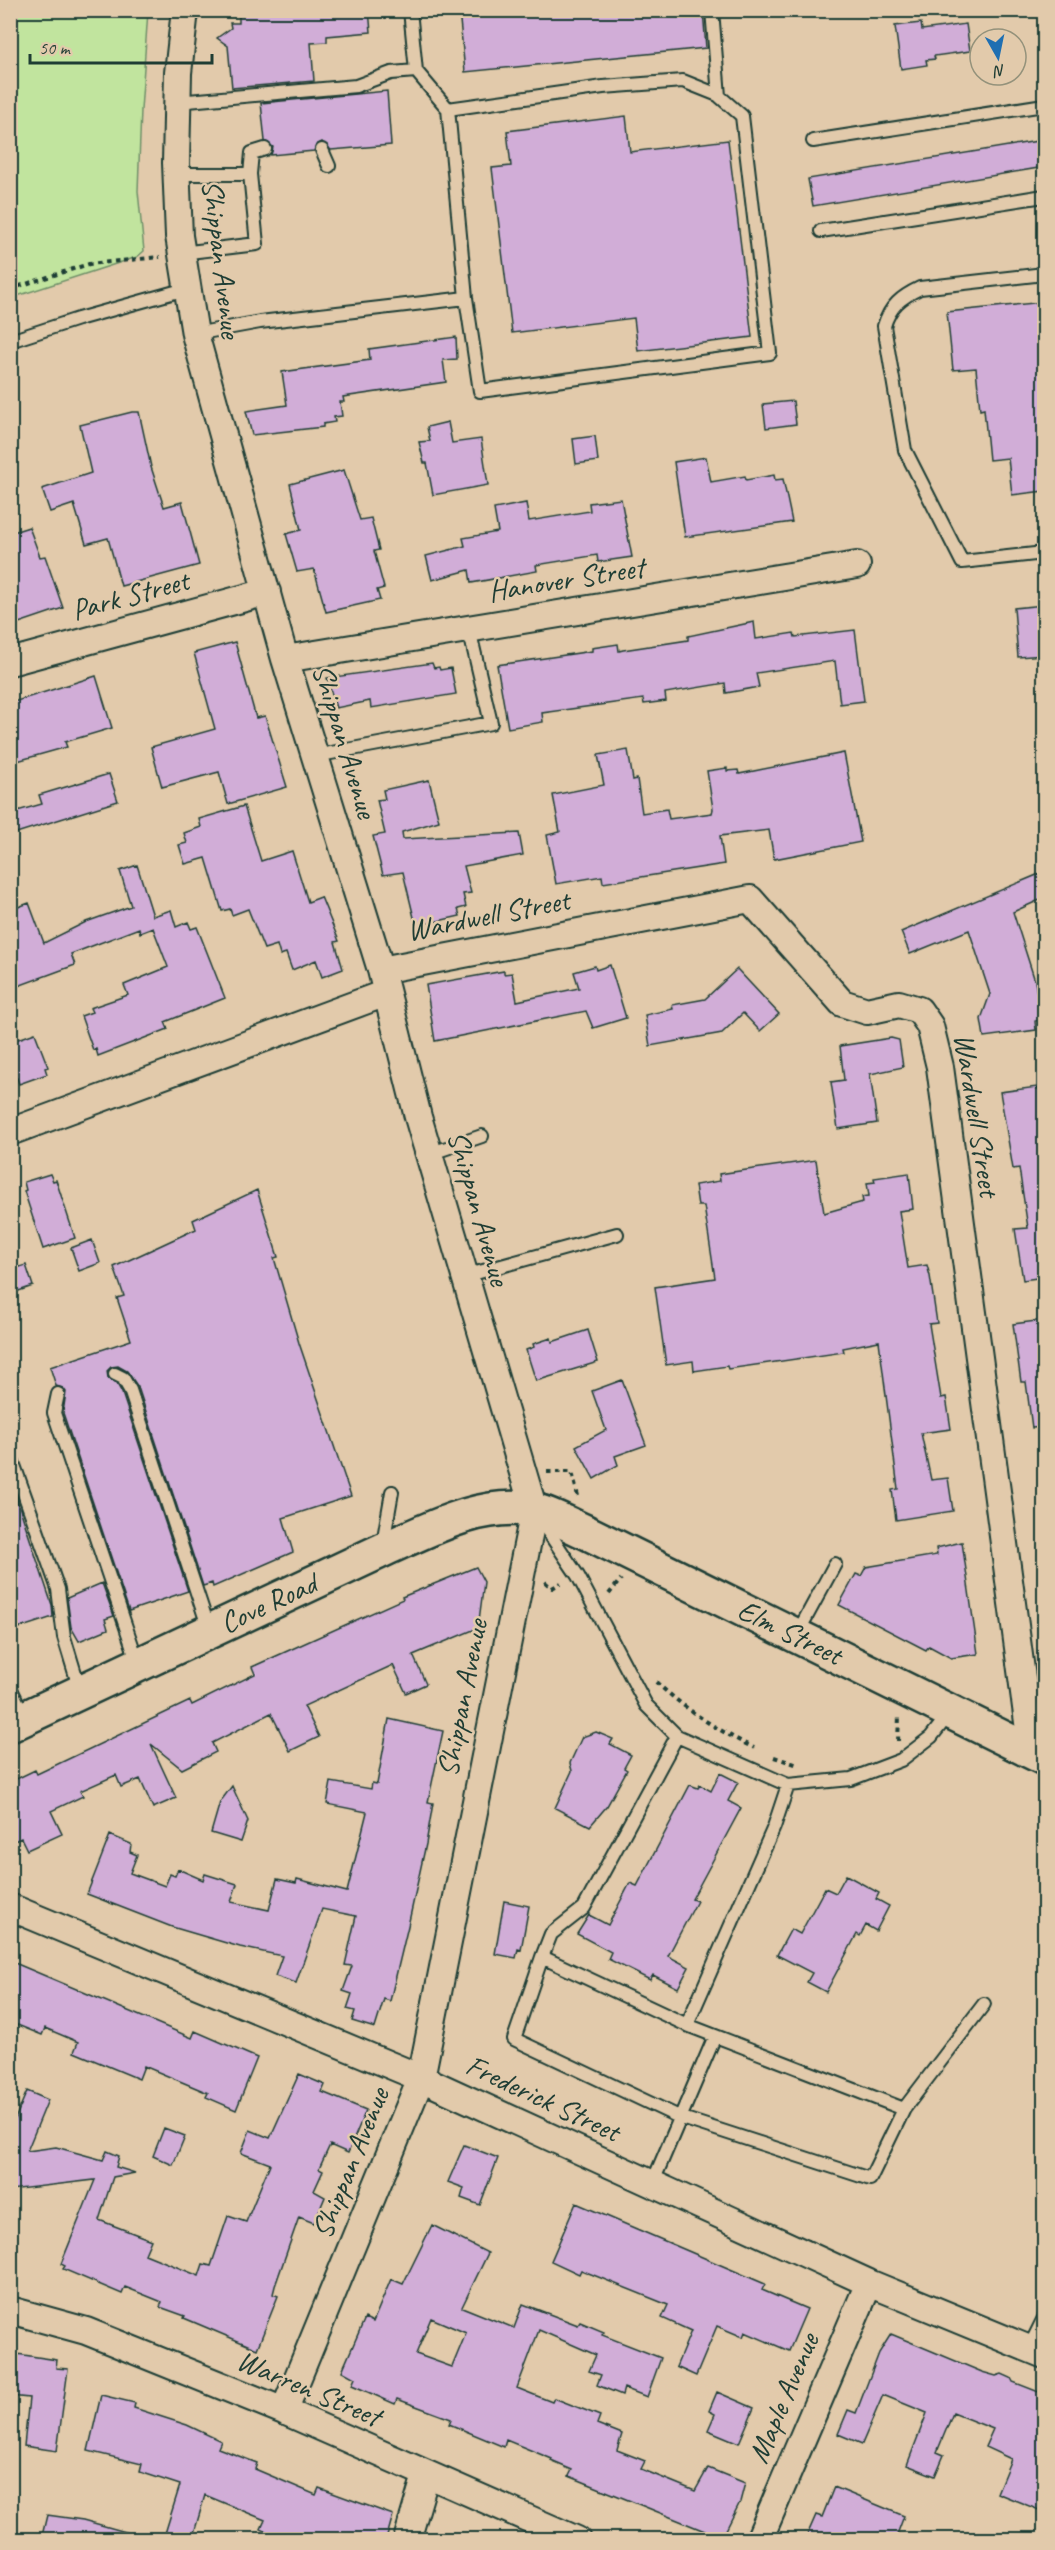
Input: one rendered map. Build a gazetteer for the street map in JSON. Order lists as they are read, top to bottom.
{
  "streets": {
    "main road": ["Cove Road", "Elm Street"],
    "street": [
      "Shippan Avenue",
      "Hanover Street",
      "Park Street",
      "Wardwell Street",
      "Frederick Street",
      "Warren Street",
      "Maple Avenue"
    ]
  },
  "crossings": [
    ["Shippan Avenue", "Hanover Street"],
    ["Shippan Avenue", "Park Street"],
    ["Shippan Avenue", "Wardwell Street"],
    ["Shippan Avenue", "Cove Road"],
    ["Shippan Avenue", "Elm Street"],
    ["Shippan Avenue", "Frederick Street"],
    ["Shippan Avenue", "Warren Street"],
    ["Wardwell Street", "Elm Street"],
    ["Cove Road", "Elm Street"],
    ["Frederick Street", "Maple Avenue"]
  ],
  "scale_bar": "50 m",
  "north": "bottom"
}
